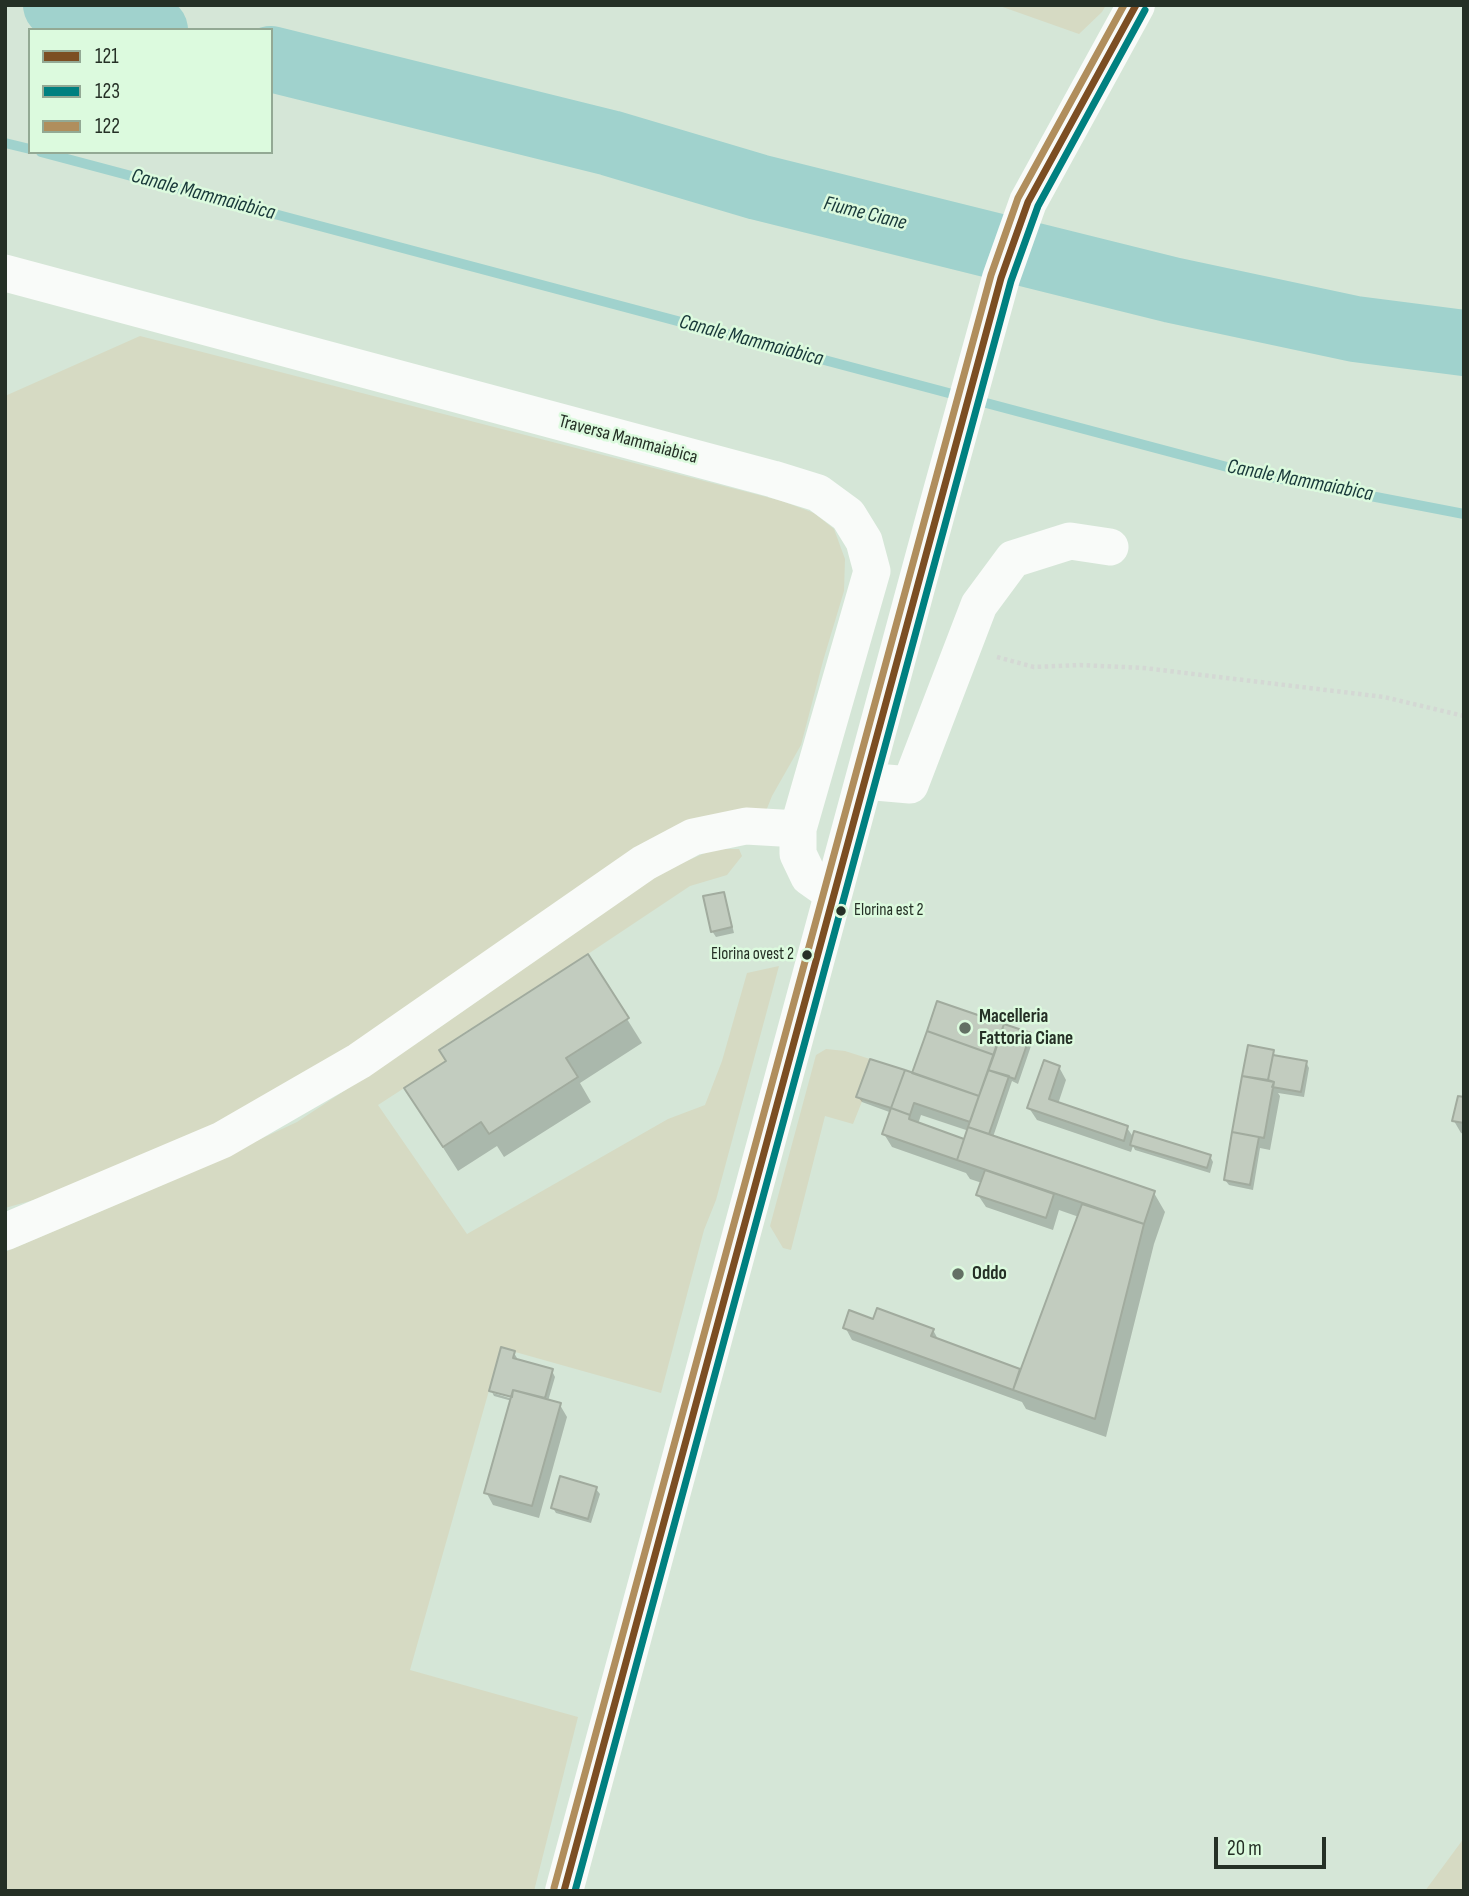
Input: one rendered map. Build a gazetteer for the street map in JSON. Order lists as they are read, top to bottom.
{
  "streets": {
    "street": ["Traversa Mammaiabica"]
  },
  "water": ["Canale Mammaiabica", "Fiume Ciane"],
  "places": [
    "Elorina est 2",
    "Elorina ovest 2",
    "Macelleria Fattoria Ciane",
    "Oddo"
  ],
  "lines": ["transit line 121", "transit line 122", "transit line 123"],
  "legend": ["121", "123", "122"],
  "scale_bar": "20 m"
}
